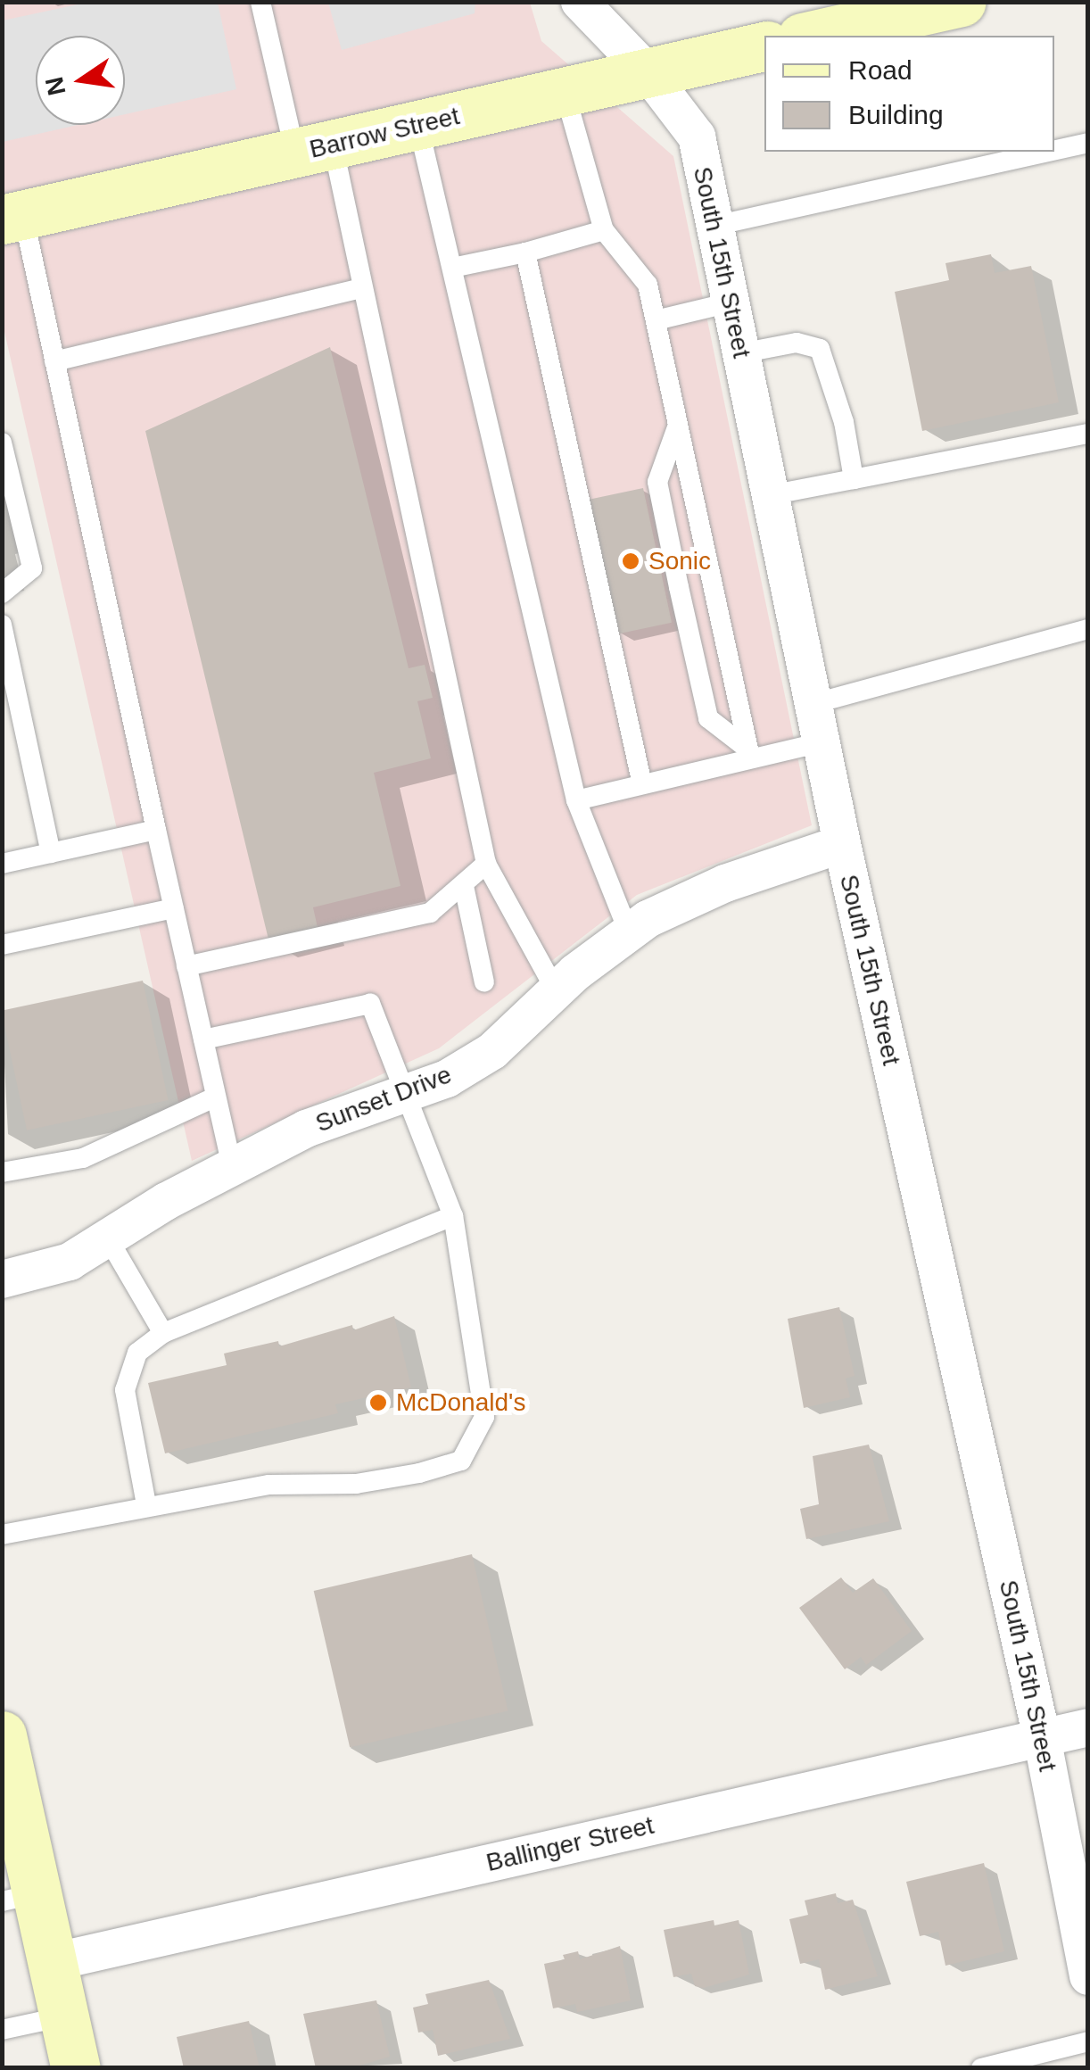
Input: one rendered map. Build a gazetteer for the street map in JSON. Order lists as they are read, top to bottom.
{
  "streets": {
    "main road": ["Barrow Street"],
    "street": ["South 15th Street", "Sunset Drive", "Ballinger Street"]
  },
  "crossings": [
    ["Barrow Street", "South 15th Street"],
    ["South 15th Street", "Sunset Drive"],
    ["South 15th Street", "Ballinger Street"]
  ],
  "places": ["Sonic", "McDonald's"],
  "legend": ["Road", "Building"],
  "north": "left"
}
